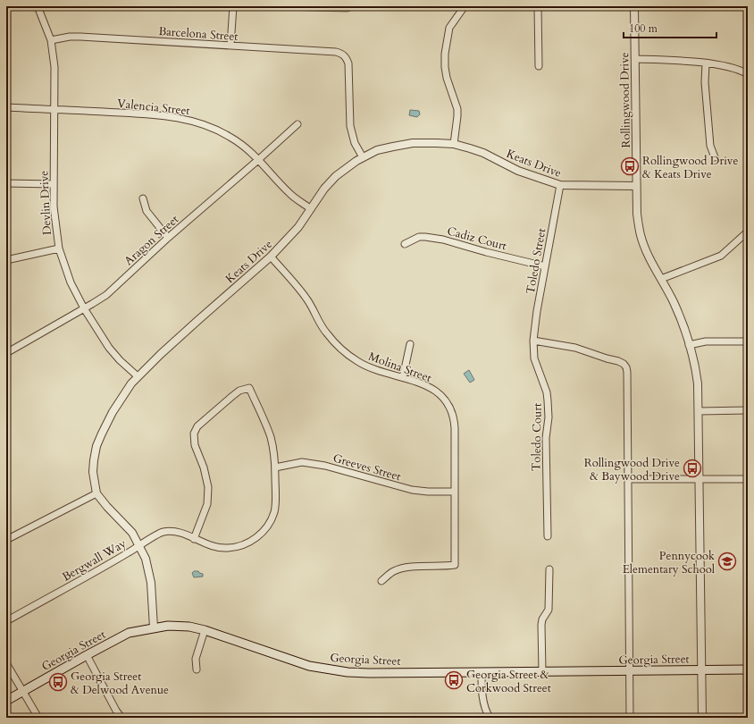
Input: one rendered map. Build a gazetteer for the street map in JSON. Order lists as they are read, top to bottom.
{
  "streets": {
    "main road": ["Georgia Street"],
    "street": [
      "Barcelona Street",
      "Rollingwood Drive",
      "Valencia Street",
      "Keats Drive",
      "Devlin Drive",
      "Cadiz Court",
      "Aragon Street",
      "Toledo Street",
      "Molina Street",
      "Toledo Court",
      "Greeves Street",
      "Bergwall Way"
    ]
  },
  "crossings": [
    ["Barcelona Street", "Keats Drive"],
    ["Barcelona Street", "Devlin Drive"],
    ["Rollingwood Drive", "Keats Drive"],
    ["Rollingwood Drive", "Georgia Street"],
    ["Valencia Street", "Keats Drive"],
    ["Valencia Street", "Devlin Drive"],
    ["Valencia Street", "Aragon Street"],
    ["Keats Drive", "Devlin Drive"],
    ["Keats Drive", "Toledo Street"],
    ["Keats Drive", "Molina Street"],
    ["Keats Drive", "Bergwall Way"],
    ["Keats Drive", "Georgia Street"],
    ["Devlin Drive", "Aragon Street"],
    ["Cadiz Court", "Toledo Street"],
    ["Toledo Street", "Toledo Court"],
    ["Molina Street", "Greeves Street"],
    ["Greeves Street", "Bergwall Way"]
  ],
  "places": {
    "bus stop": [
      "Rollingwood Drive & Keats Drive",
      "Rollingwood Drive & Baywood Drive",
      "Georgia Street & Corkwood Street",
      "Georgia Street & Delwood Avenue"
    ],
    "school or university": ["Pennycook Elementary School"]
  },
  "scale_bar": "100 m"
}
